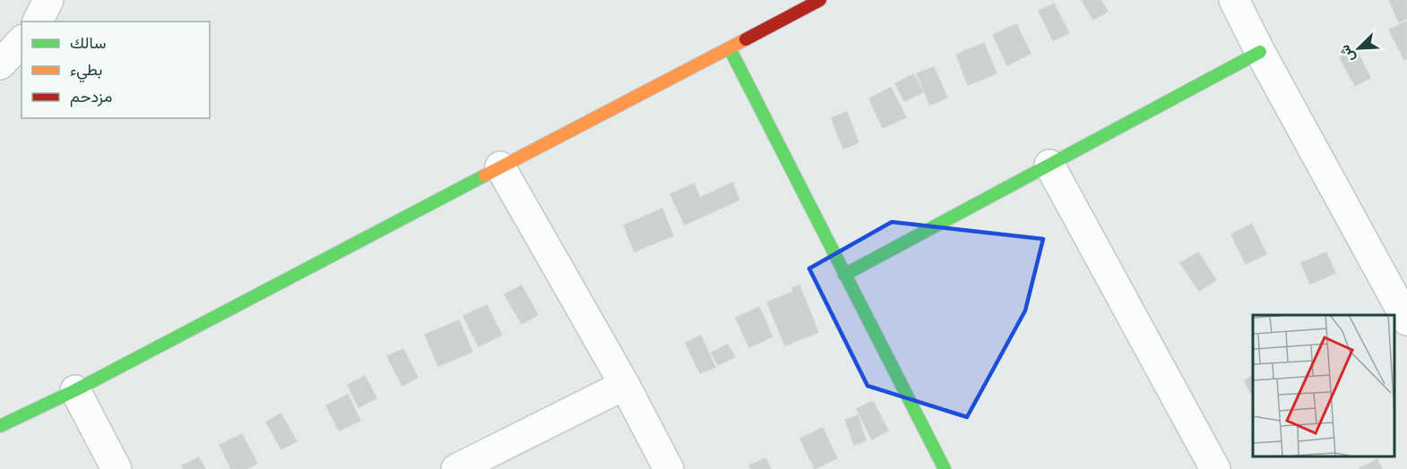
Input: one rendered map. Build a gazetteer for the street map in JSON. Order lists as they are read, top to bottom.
{
  "legend": ["سالك", "بطيء", "مزدحم"],
  "north": "bottom left"
}
